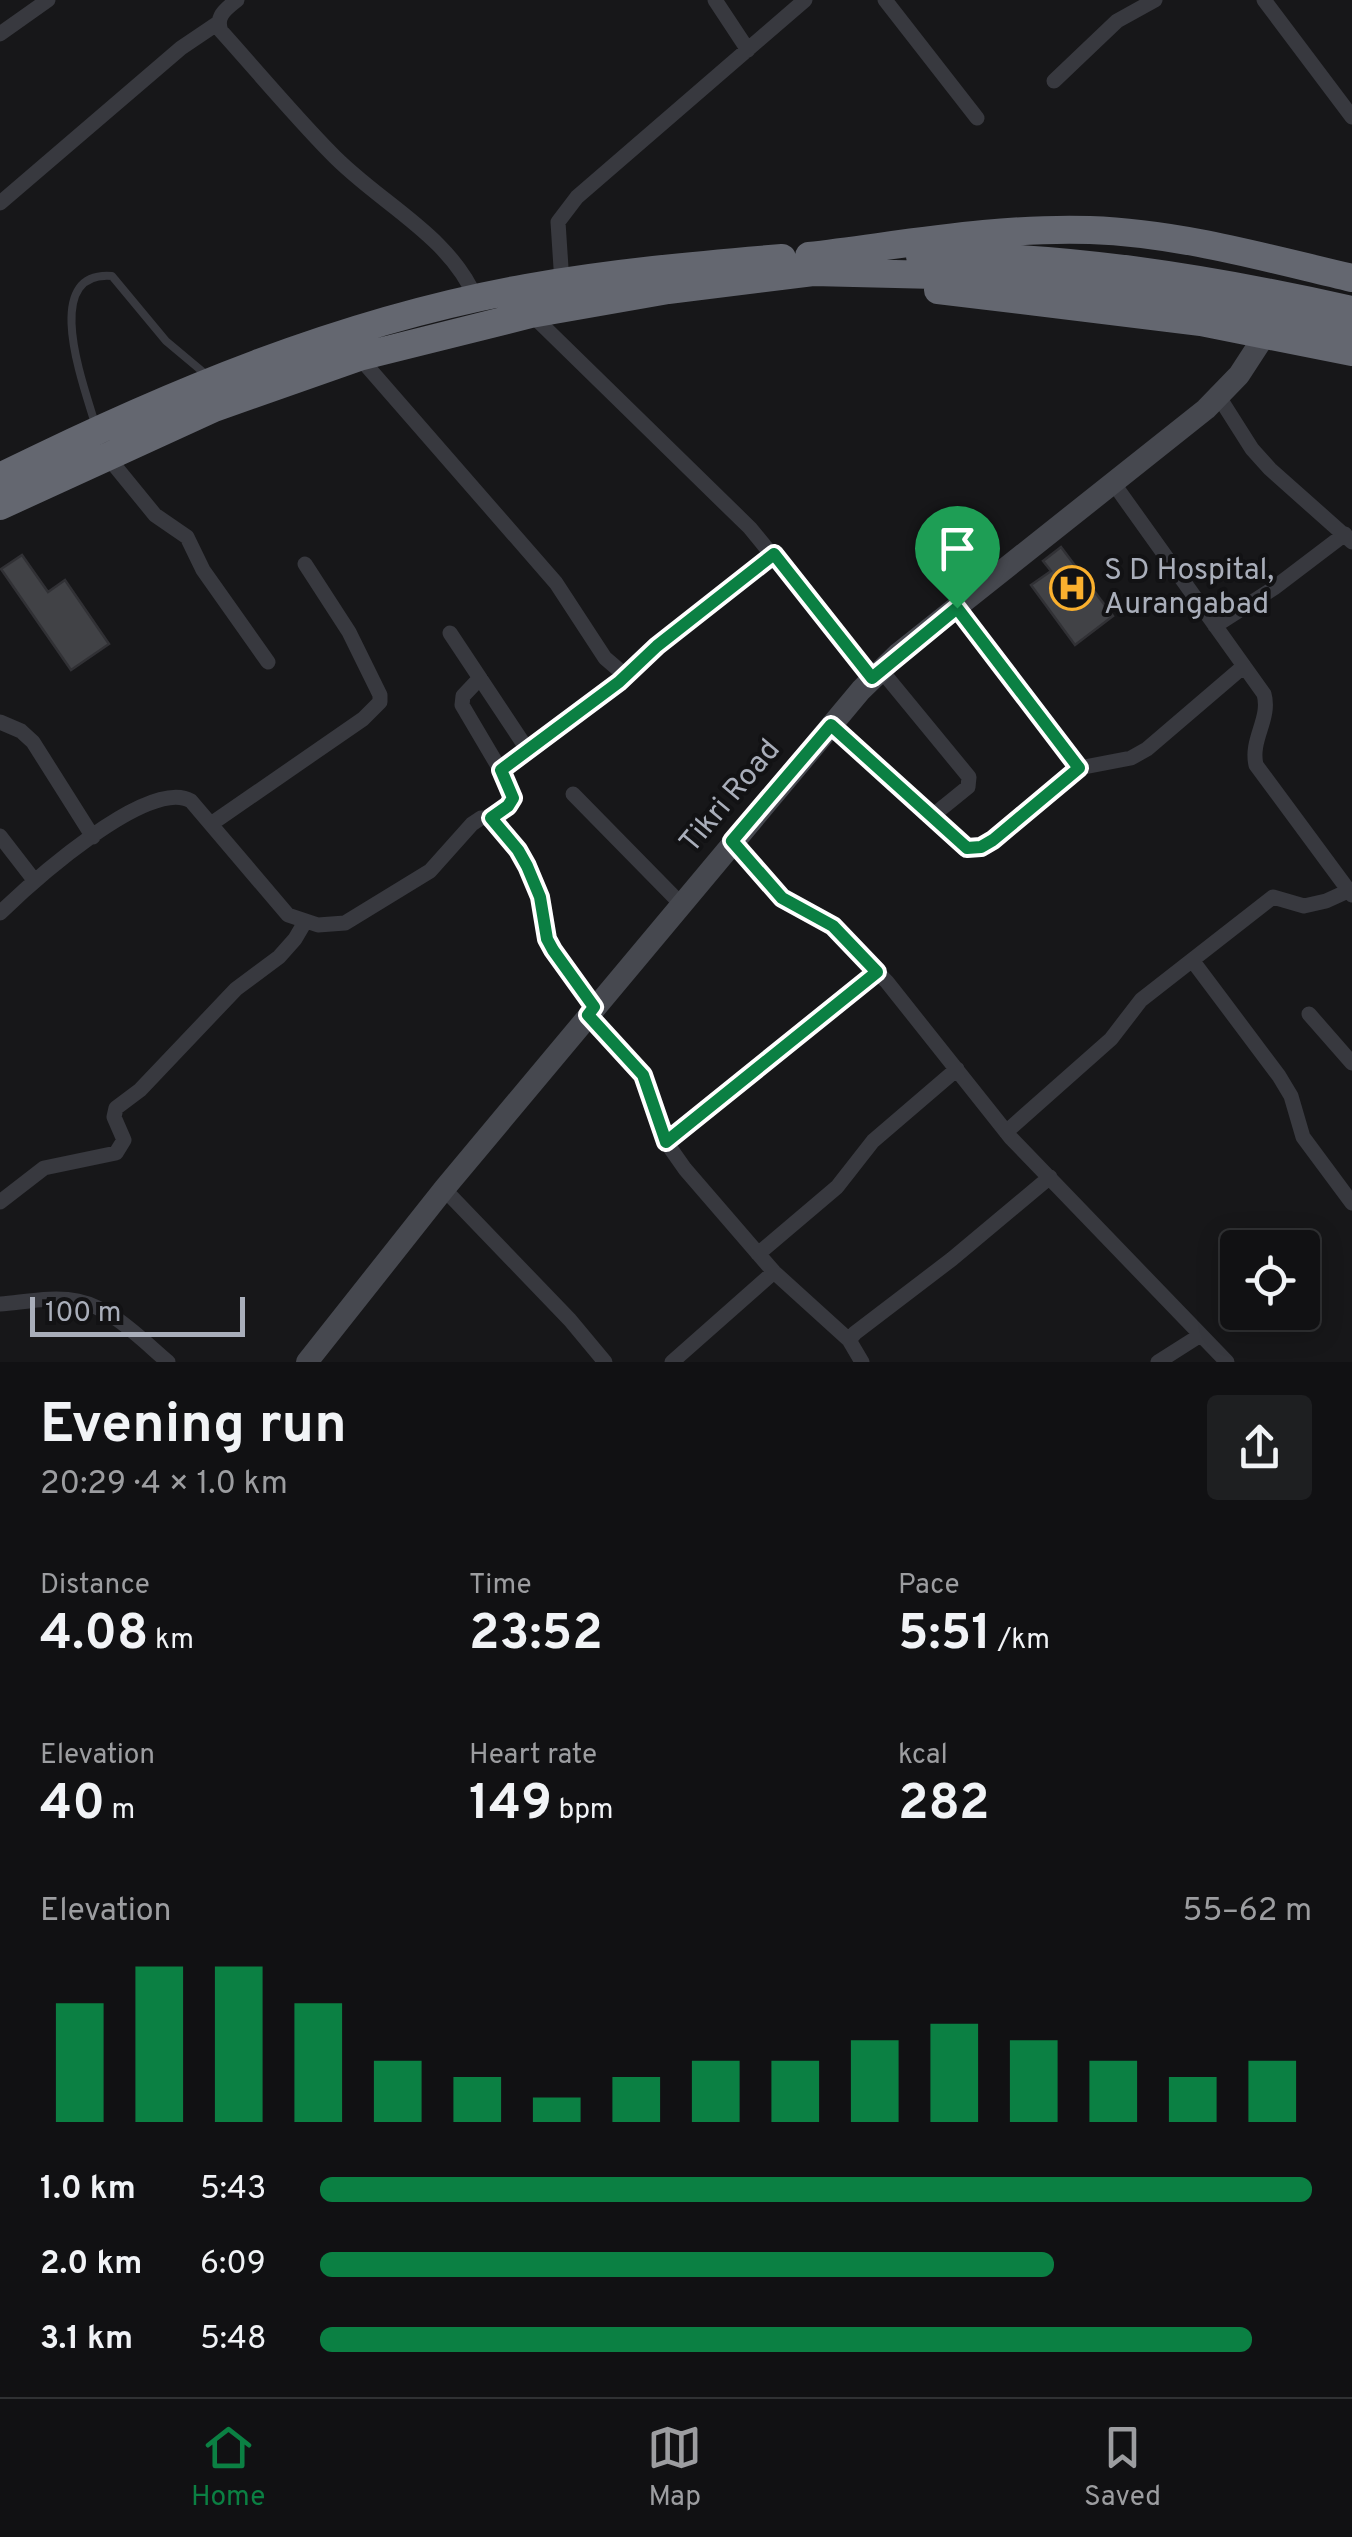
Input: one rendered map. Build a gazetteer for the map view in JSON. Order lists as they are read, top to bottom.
{
  "streets": {
    "street": ["Tikri Road"]
  },
  "places": {
    "hospital": ["S D Hospital, Aurangabad"]
  },
  "scale_bar": "100 m",
  "page": {
    "scale": "100 m",
    "heading": ["Evening run", "20:29 · 4 × 1.0 km"],
    "stats": [
      ["Distance", "4.08 km"],
      ["Time", "23:52"],
      ["Pace", "5:51 /km"],
      ["Elevation", "40 m"],
      ["Heart rate", "149 bpm"],
      ["kcal", "282"]
    ],
    "chart": ["Elevation", "55–62 m"],
    "list": [
      {
        "name": "1.0 km",
        "note": "5:43"
      },
      {
        "name": "2.0 km",
        "note": "6:09"
      },
      {
        "name": "3.1 km",
        "note": "5:48"
      }
    ],
    "tabs": ["Home", "Map", "Saved"]
  }
}
